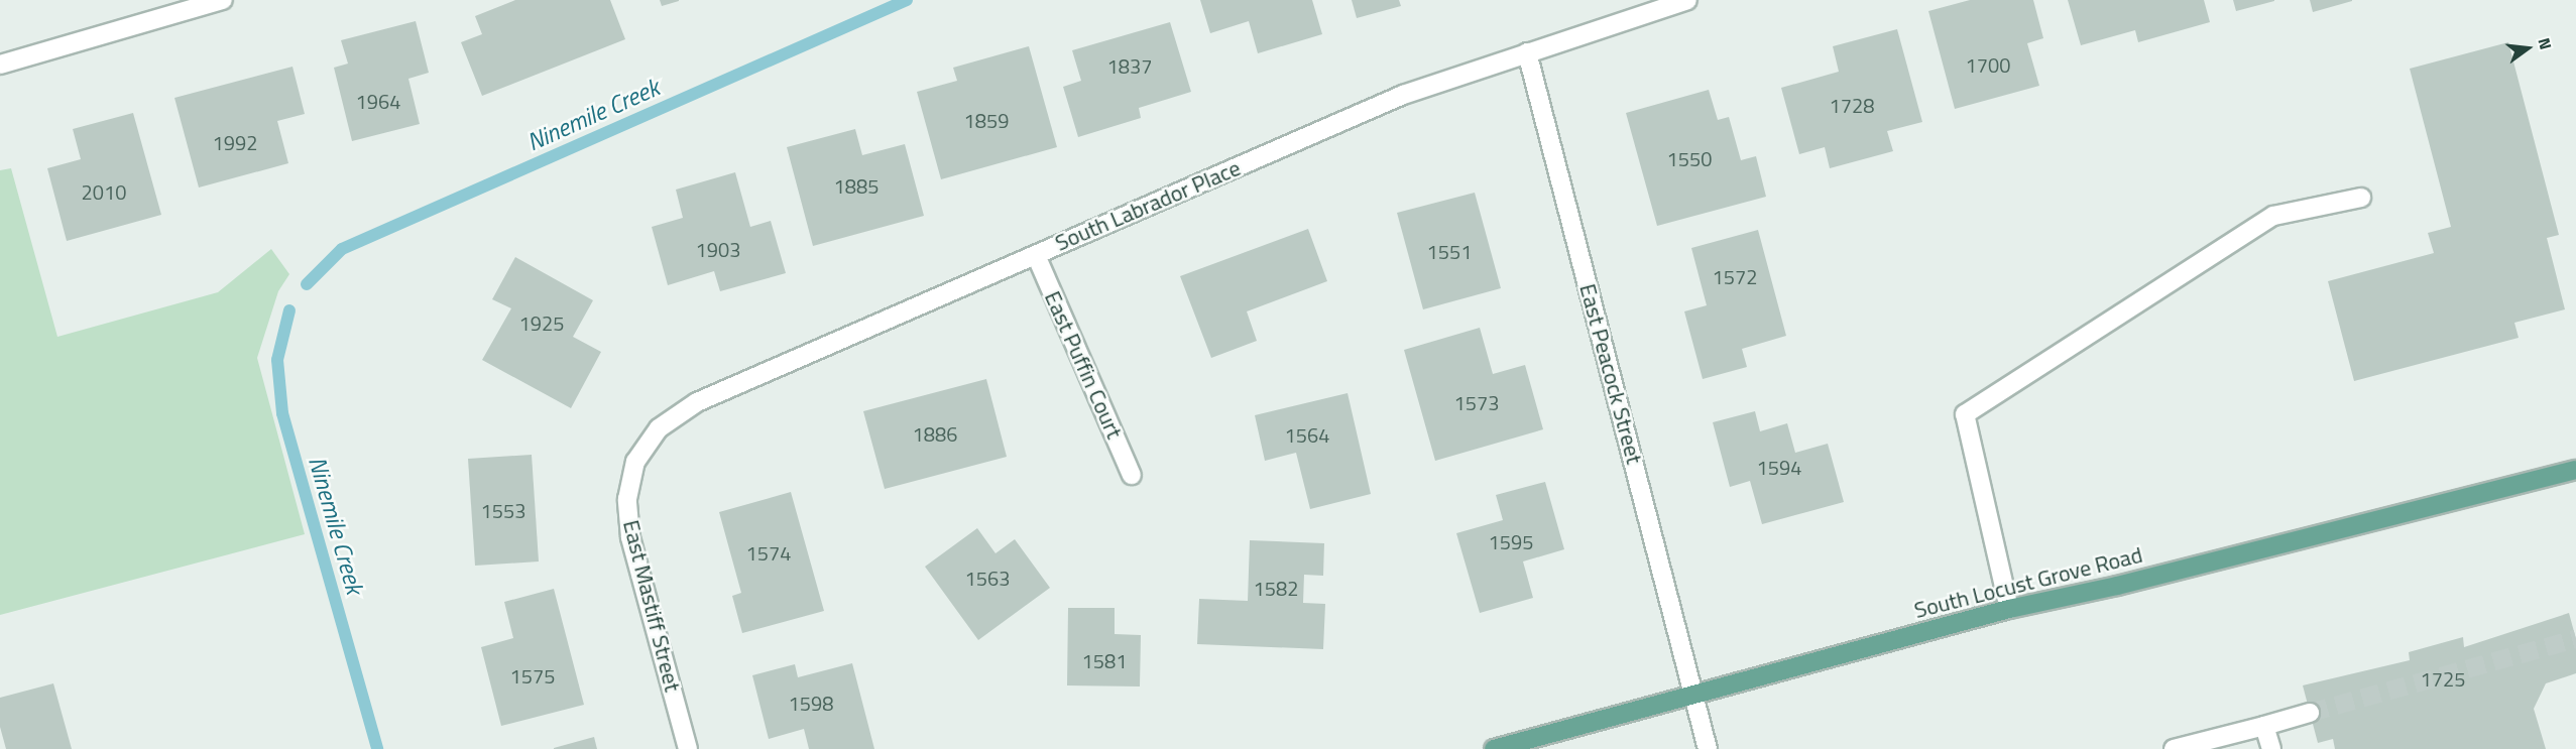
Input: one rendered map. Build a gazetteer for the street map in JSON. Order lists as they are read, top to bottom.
{
  "streets": {
    "main road": ["South Locust Grove Road"],
    "street": [
      "South Labrador Place",
      "East Puffin Court",
      "East Peacock Street",
      "East Mastiff Street"
    ]
  },
  "crossings": [
    ["South Labrador Place", "East Puffin Court"],
    ["South Labrador Place", "East Peacock Street"],
    ["South Labrador Place", "East Mastiff Street"],
    ["East Peacock Street", "South Locust Grove Road"]
  ],
  "water": ["Ninemile Creek"],
  "house_numbers": [
    "1700",
    "1837",
    "1964",
    "1728",
    "1859",
    "1992",
    "1550",
    "1885",
    "2010",
    "1903",
    "1551",
    "1572",
    "1925",
    "1573",
    "1886",
    "1564",
    "1594",
    "1553",
    "1595",
    "1574",
    "1563",
    "1582",
    "1581",
    "1575",
    "1725",
    "1598"
  ],
  "north": "right"
}
